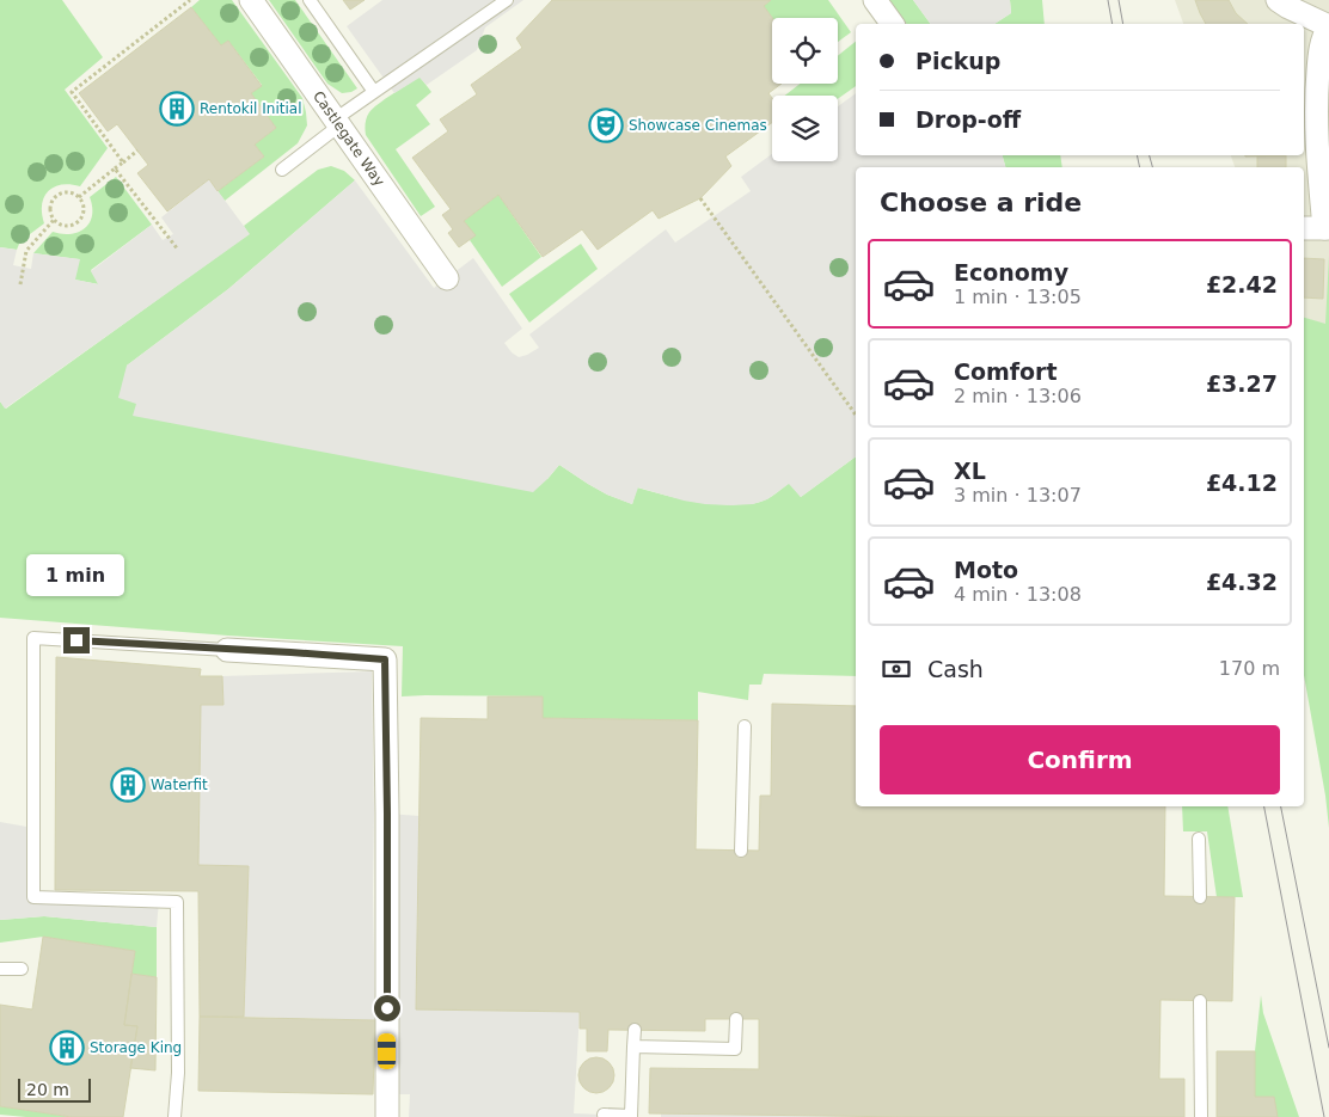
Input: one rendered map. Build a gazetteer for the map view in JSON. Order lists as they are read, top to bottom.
{
  "streets": {
    "street": ["Castlegate Way"]
  },
  "places": {
    "building": ["Rentokil Initial", "Waterfit", "Storage King"],
    "theatre": ["Showcase Cinemas"]
  },
  "scale_bar": "20 m",
  "page": {
    "banner": ["Pickup", "Drop-off"],
    "heading": "Choose a ride",
    "list": [
      {
        "name": "Economy",
        "note": "1 min · 13:05",
        "value": "£2.42"
      },
      {
        "name": "Comfort",
        "note": "2 min · 13:06",
        "value": "£3.27"
      },
      {
        "name": "XL",
        "note": "3 min · 13:07",
        "value": "£4.12"
      },
      {
        "name": "Moto",
        "note": "4 min · 13:08",
        "value": "£4.32"
      }
    ],
    "bubble": "1 min",
    "pay": ["Cash", "170 m"],
    "buttons": "Confirm",
    "scale": "20 m"
  }
}
